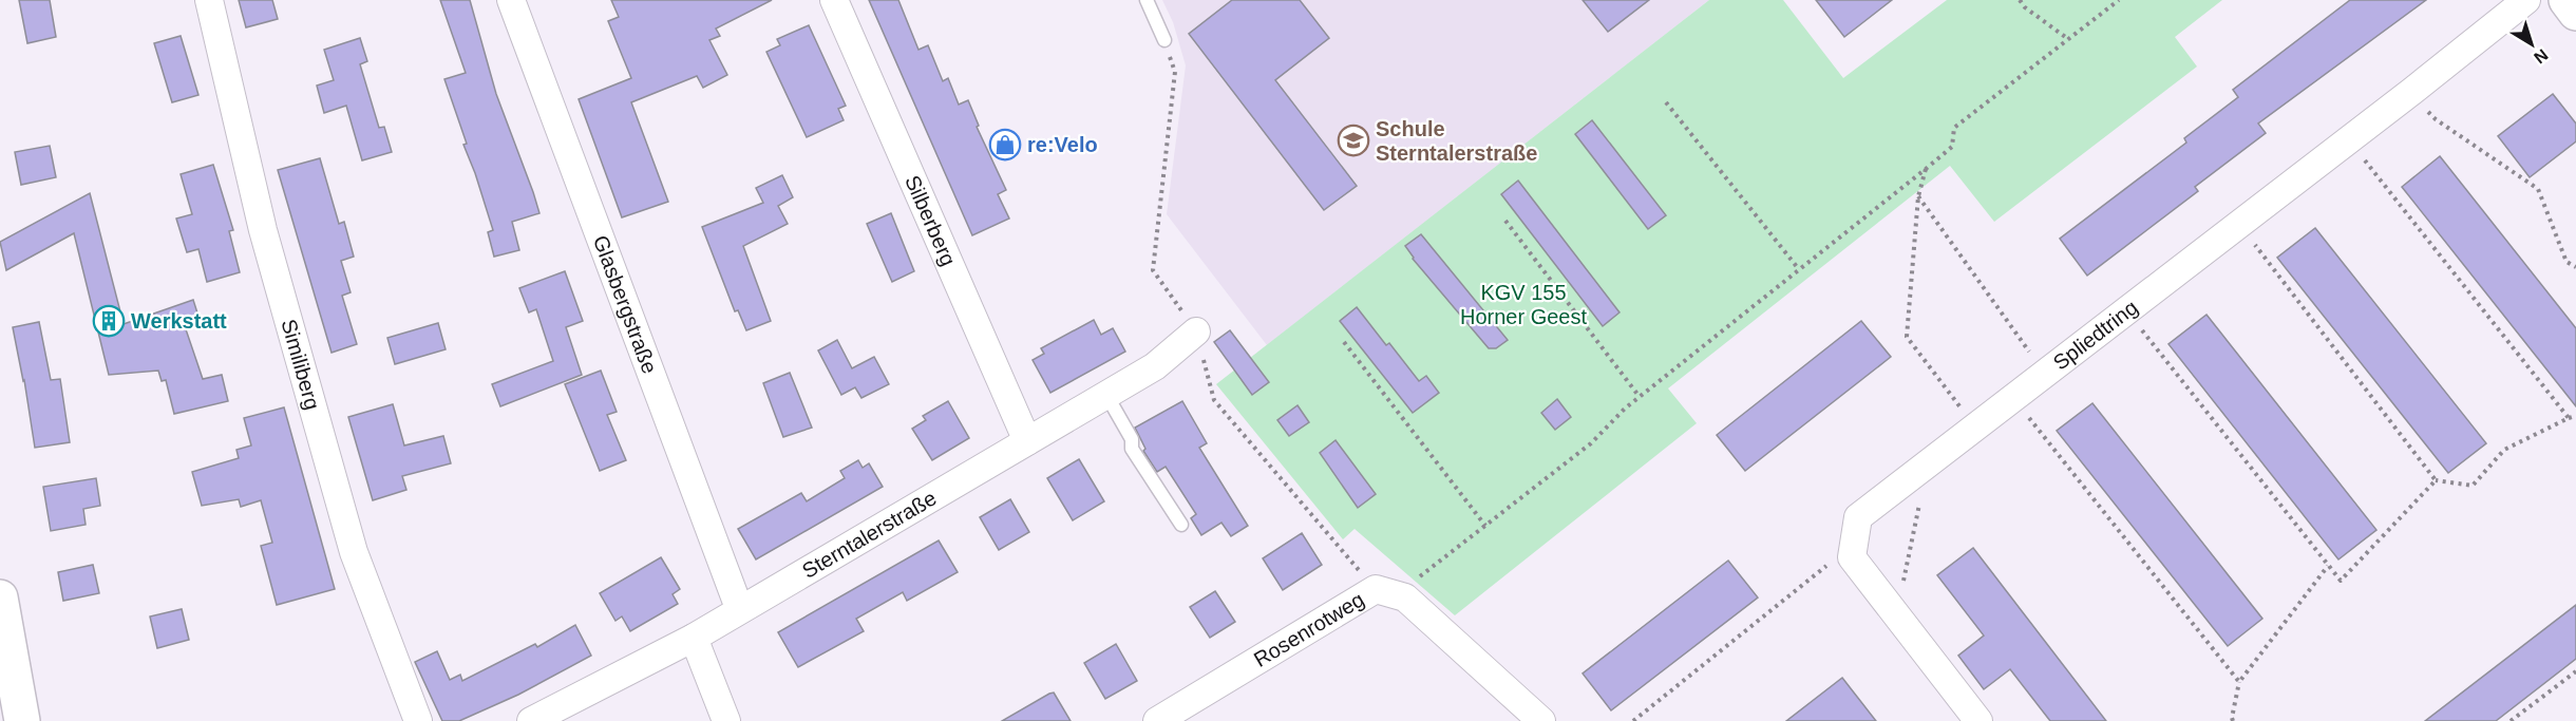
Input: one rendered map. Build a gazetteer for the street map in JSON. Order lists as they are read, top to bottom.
{
  "streets": {
    "street": [
      "Silberberg",
      "Glasbergstraße",
      "Spliedtring",
      "Similiberg",
      "Sterntalerstraße",
      "Rosenrotweg"
    ]
  },
  "crossings": [
    ["Silberberg", "Sterntalerstraße"],
    ["Glasbergstraße", "Sterntalerstraße"]
  ],
  "parks": ["KGV 155 Horner Geest"],
  "places": {
    "school or university": ["Schule Sterntalerstraße"],
    "shop": ["re:Velo"],
    "building": ["Werkstatt"]
  },
  "north": "bottom right"
}
